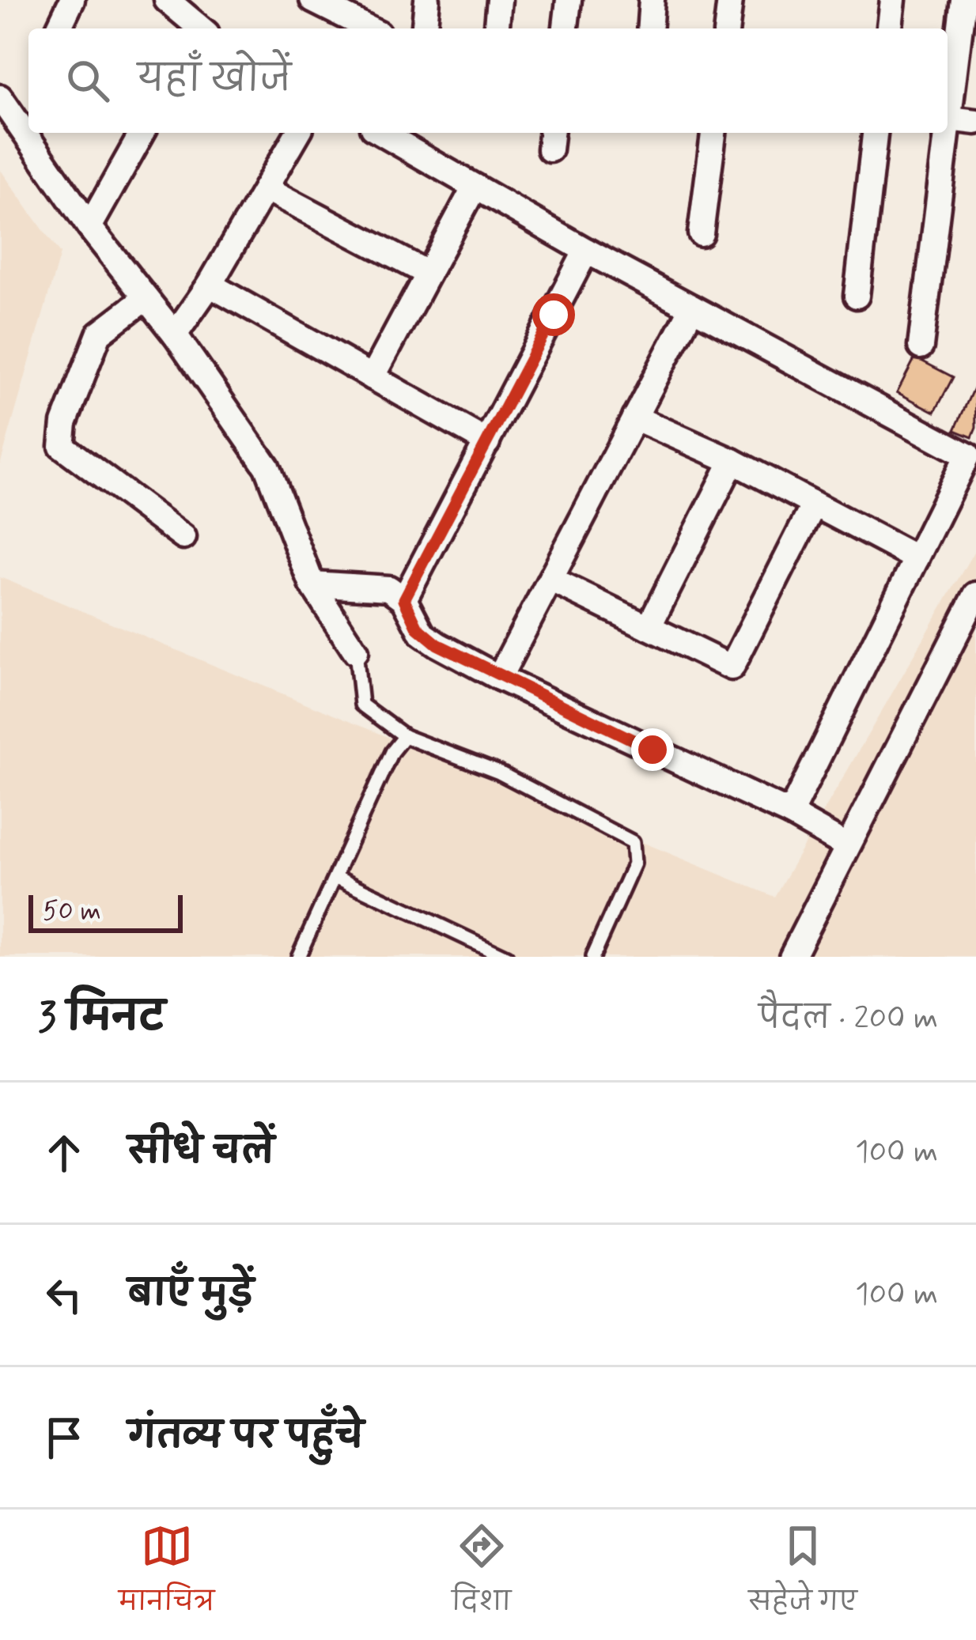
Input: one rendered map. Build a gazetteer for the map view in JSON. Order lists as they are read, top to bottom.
{
  "scale_bar": "50 m",
  "page": {
    "search": "यहाँ खोजें",
    "scale": "50 m",
    "heading": ["3 मिनट", "पैदल · 200 m"],
    "list": [
      ["सीधे चलें", "100 m"],
      ["बाएँ मुड़ें", "100 m"],
      "गंतव्य पर पहुँचे"
    ],
    "nav": ["मानचित्र", "दिशा", "सहेजे गए"]
  }
}
